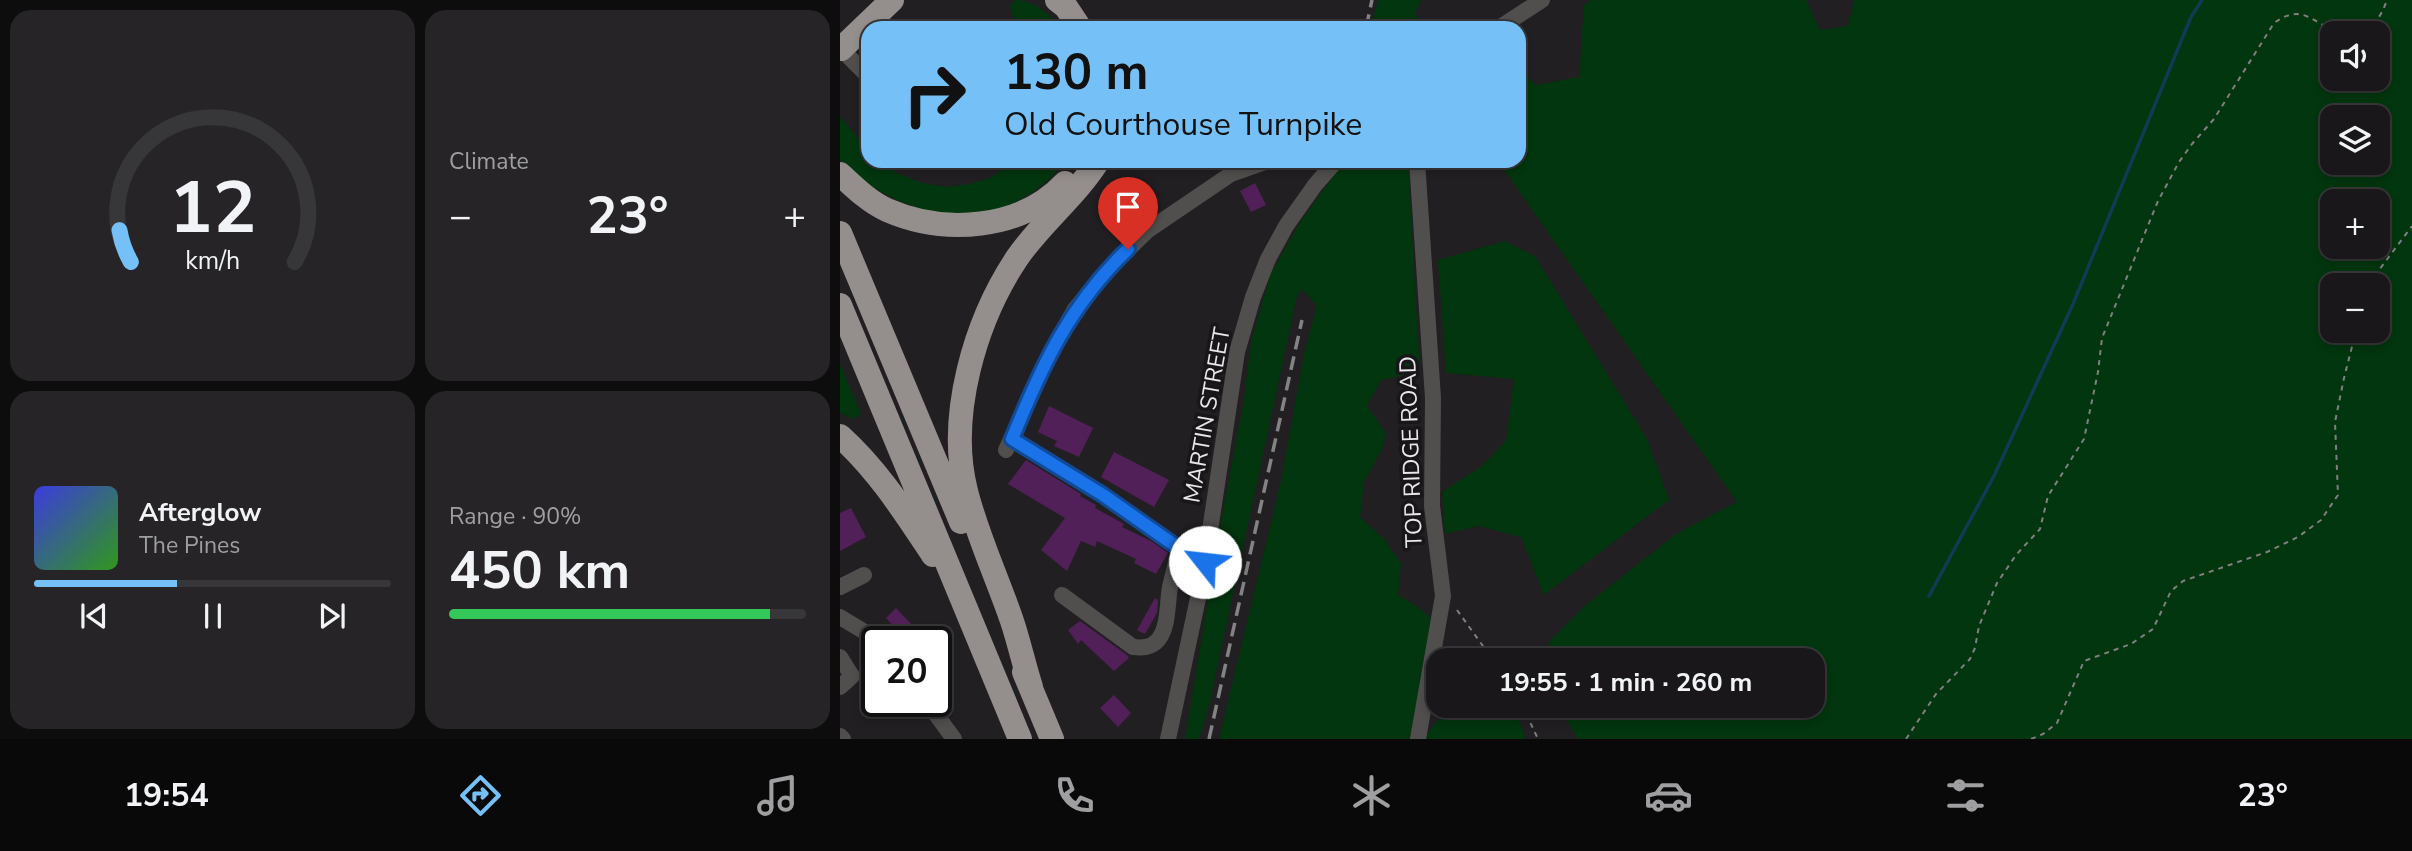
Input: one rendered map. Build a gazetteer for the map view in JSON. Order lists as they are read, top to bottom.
{
  "streets": {
    "street": ["MARTIN STREET", "TOP RIDGE ROAD"]
  },
  "page": {
    "tile": [
      "Climate",
      ["Range · 90%", "450 km"]
    ],
    "map_buttons": ["+", "−"],
    "turn": ["130 m", "Old Courthouse Turnpike"],
    "heat": ["−", "23°", "+"],
    "song": ["Afterglow", "The Pines"],
    "limit": "20",
    "trip": "19:55 · 1 min · 260 m",
    "tabs": ["19:54", "23°"],
    "gauge": ["12", "km/h"]
  }
}
